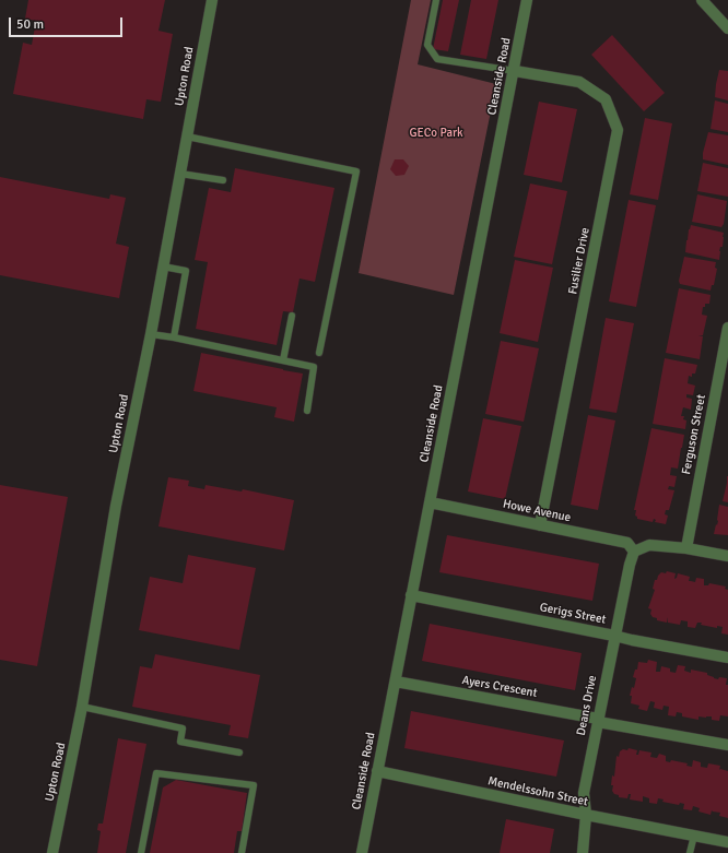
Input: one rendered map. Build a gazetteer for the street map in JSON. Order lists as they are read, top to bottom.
{
  "streets": {
    "street": [
      "Upton Road",
      "Cleanside Road",
      "Fusilier Drive",
      "Ferguson Street",
      "Howe Avenue",
      "Gerigs Street",
      "Ayers Crescent",
      "Deans Drive",
      "Mendelssohn Street"
    ]
  },
  "crossings": [
    ["Cleanside Road", "Fusilier Drive"],
    ["Cleanside Road", "Howe Avenue"],
    ["Cleanside Road", "Gerigs Street"],
    ["Cleanside Road", "Ayers Crescent"],
    ["Cleanside Road", "Mendelssohn Street"],
    ["Fusilier Drive", "Howe Avenue"],
    ["Howe Avenue", "Deans Drive"],
    ["Gerigs Street", "Deans Drive"],
    ["Ayers Crescent", "Deans Drive"],
    ["Deans Drive", "Mendelssohn Street"]
  ],
  "parks": ["GECo Park"],
  "scale_bar": "50 m"
}
